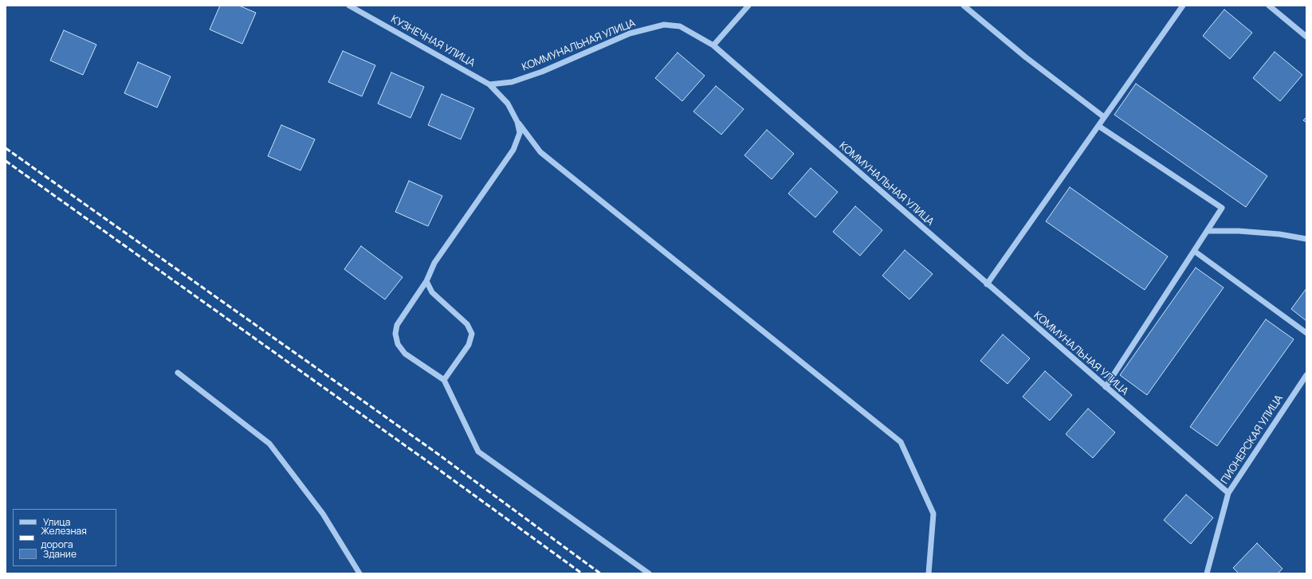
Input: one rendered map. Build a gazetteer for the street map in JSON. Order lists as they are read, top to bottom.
{
  "streets": {
    "street": ["КУЗНЕЧНАЯ УЛИЦА", "КОММУНАЛЬНАЯ УЛИЦА", "ПИОНЕРСКАЯ УЛИЦА"]
  },
  "crossings": [
    ["КУЗНЕЧНАЯ УЛИЦА", "КОММУНАЛЬНАЯ УЛИЦА"],
    ["КОММУНАЛЬНАЯ УЛИЦА", "ПИОНЕРСКАЯ УЛИЦА"]
  ],
  "legend": ["Улица", "Железная дорога", "Здание"]
}
